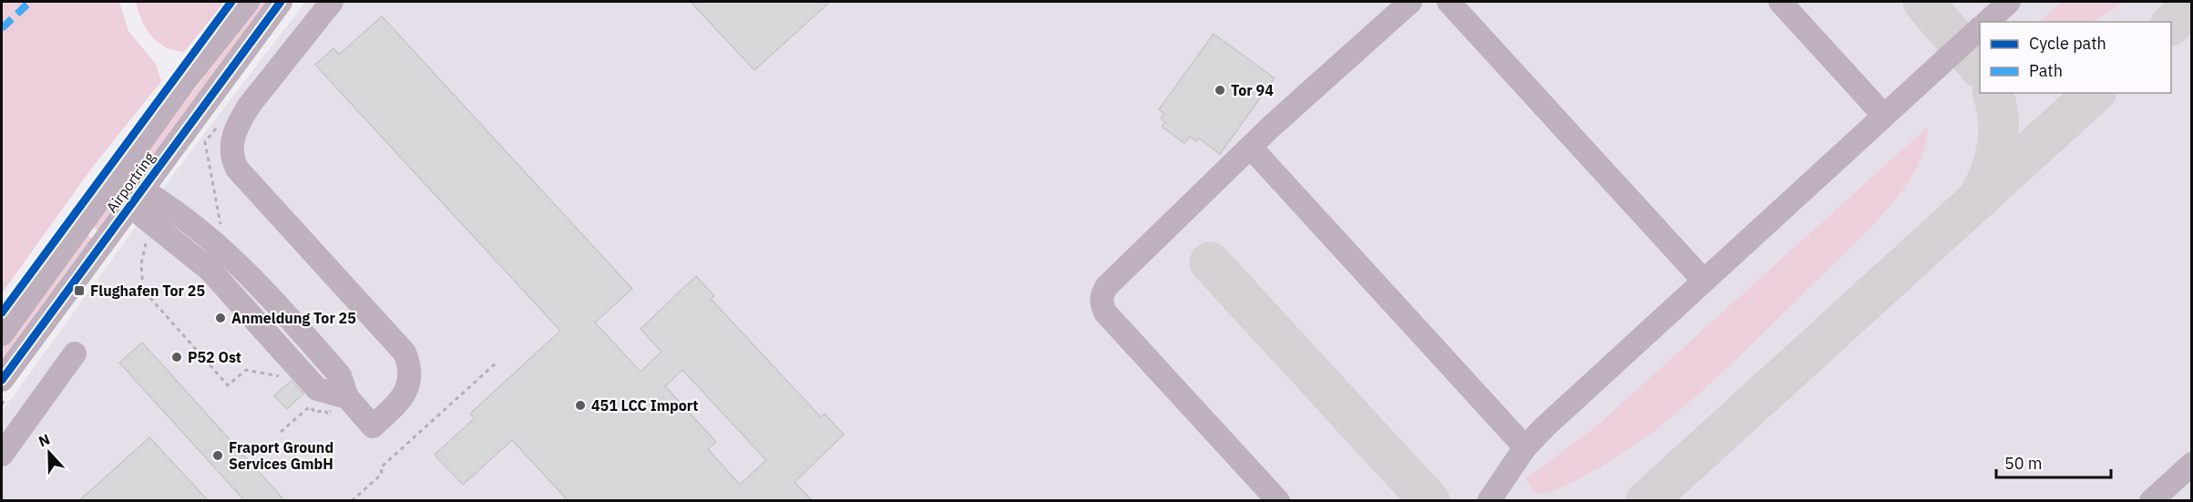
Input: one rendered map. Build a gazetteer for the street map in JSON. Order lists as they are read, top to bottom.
{
  "streets": {
    "street": ["Airportring"]
  },
  "places": {
    "other": [
      "Tor 94",
      "Anmeldung Tor 25",
      "P52 Ost",
      "451 LCC Import",
      "Fraport Ground Services GmbH"
    ],
    "transit": ["Flughafen Tor 25"]
  },
  "legend": ["Cycle path", "Path"],
  "scale_bar": "50 m",
  "north": "top"
}
